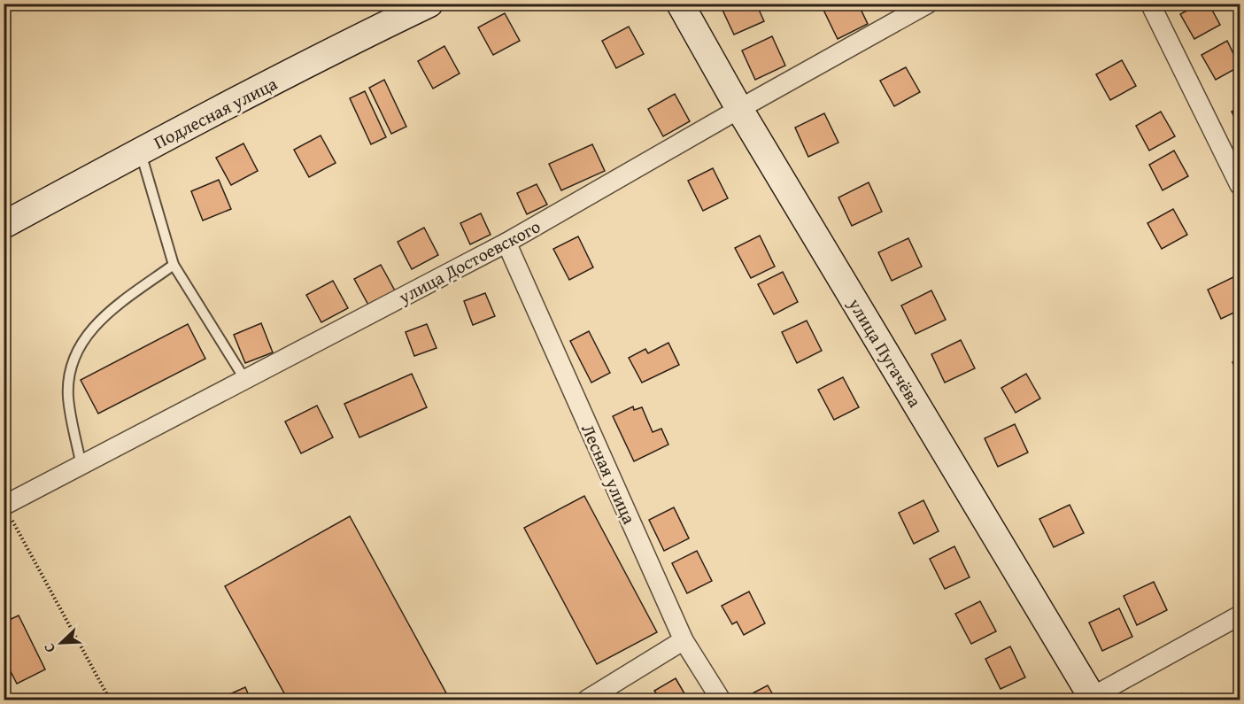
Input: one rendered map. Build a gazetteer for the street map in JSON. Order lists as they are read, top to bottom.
{
  "streets": {
    "main road": ["Подлесная улица", "улица Пугачёва"],
    "street": ["улица Достоевского", "Лесная улица"]
  },
  "crossings": [
    ["улица Достоевского", "улица Пугачёва"],
    ["улица Достоевского", "Лесная улица"]
  ],
  "north": "bottom left"
}
